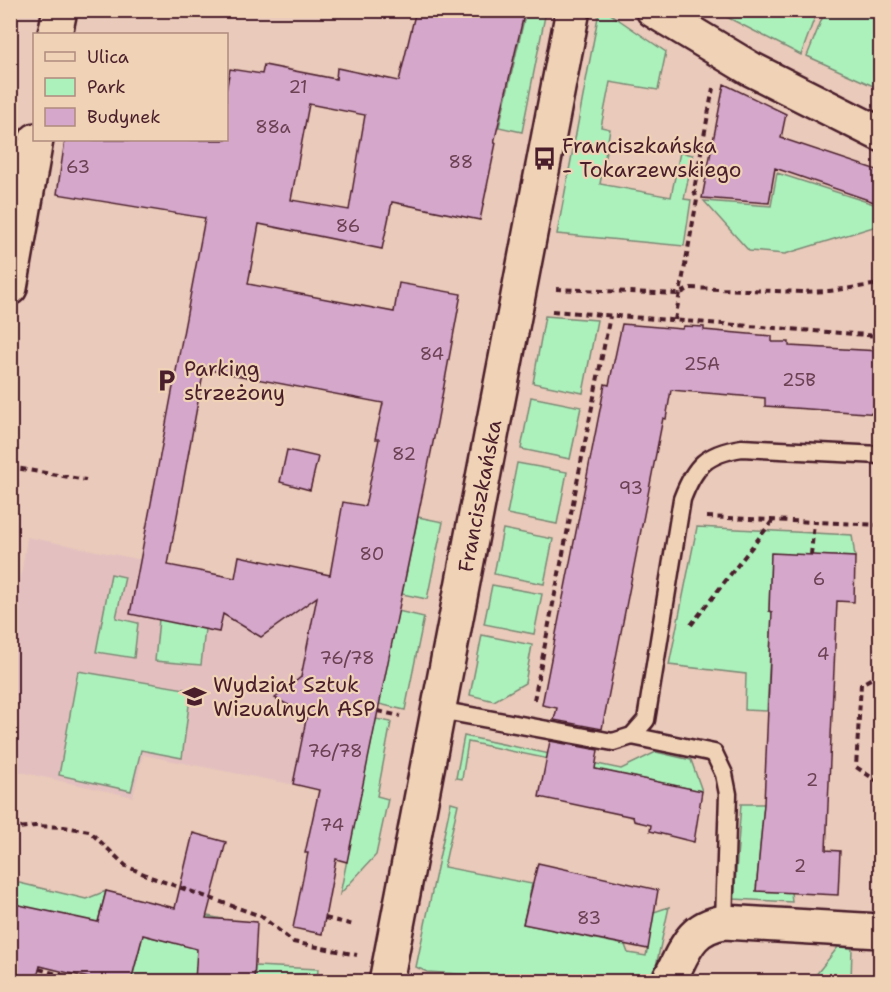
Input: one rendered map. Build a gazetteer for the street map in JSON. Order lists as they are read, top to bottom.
{
  "streets": {
    "street": ["Franciszkańska"]
  },
  "places": {
    "bus stop": ["Franciszkańska - Tokarzewskiego"],
    "parking": ["Parking strzeżony"],
    "school or university": ["Wydział Sztuk Wizualnych ASP"]
  },
  "house_numbers": [
    "21",
    "88a",
    "88",
    "63",
    "86",
    "84",
    "25A",
    "25B",
    "82",
    "93",
    "80",
    "6",
    "4",
    "76/78",
    "76/78",
    "2",
    "74",
    "2",
    "83"
  ],
  "legend": ["Ulica", "Park", "Budynek"]
}
